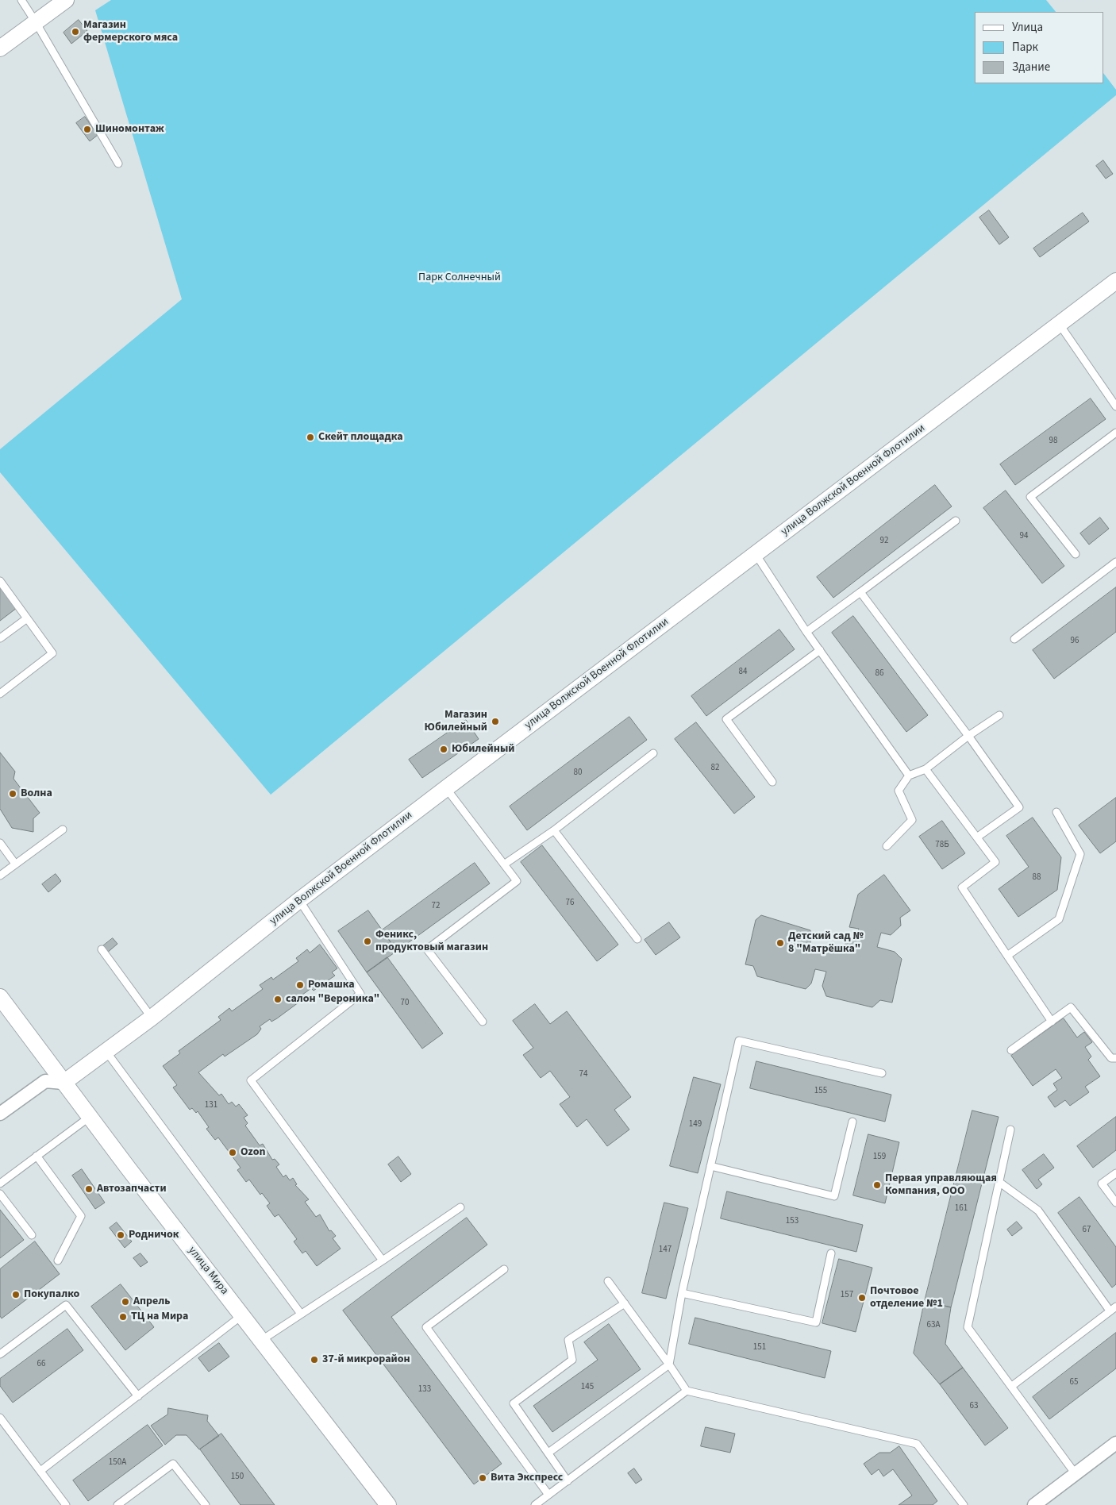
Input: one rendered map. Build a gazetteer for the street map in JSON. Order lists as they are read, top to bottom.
{
  "streets": {
    "street": ["улица Волжской Военной Флотилии", "улица Мира"]
  },
  "crossings": [
    ["улица Волжской Военной Флотилии", "улица Мира"]
  ],
  "parks": ["Парк Солнечный"],
  "places": [
    "Магазин фермерского мяса",
    "Шиномонтаж",
    "Скейт площадка",
    "Магазин Юбилейный",
    "Юбилейный",
    "Волна",
    "Феникс, продуктовый магазин",
    "Детский сад № 8 \"Матрёшка\"",
    "Ромашка",
    "салон \"Вероника\"",
    "Ozon",
    "Первая управляющая Компания, ООО",
    "Автозапчасти",
    "Родничок",
    "Покупалко",
    "Почтовое отделение №1",
    "Апрель",
    "ТЦ на Мира",
    "37-й микрорайон",
    "Вита Экспресс"
  ],
  "house_numbers": [
    "98",
    "94",
    "92",
    "96",
    "84",
    "86",
    "82",
    "80",
    "78Б",
    "88",
    "76",
    "72",
    "70",
    "74",
    "155",
    "131",
    "149",
    "159",
    "161",
    "153",
    "67",
    "147",
    "157",
    "63А",
    "151",
    "66",
    "65",
    "145",
    "133",
    "63",
    "150А",
    "150"
  ],
  "legend": ["Улица", "Парк", "Здание"]
}
